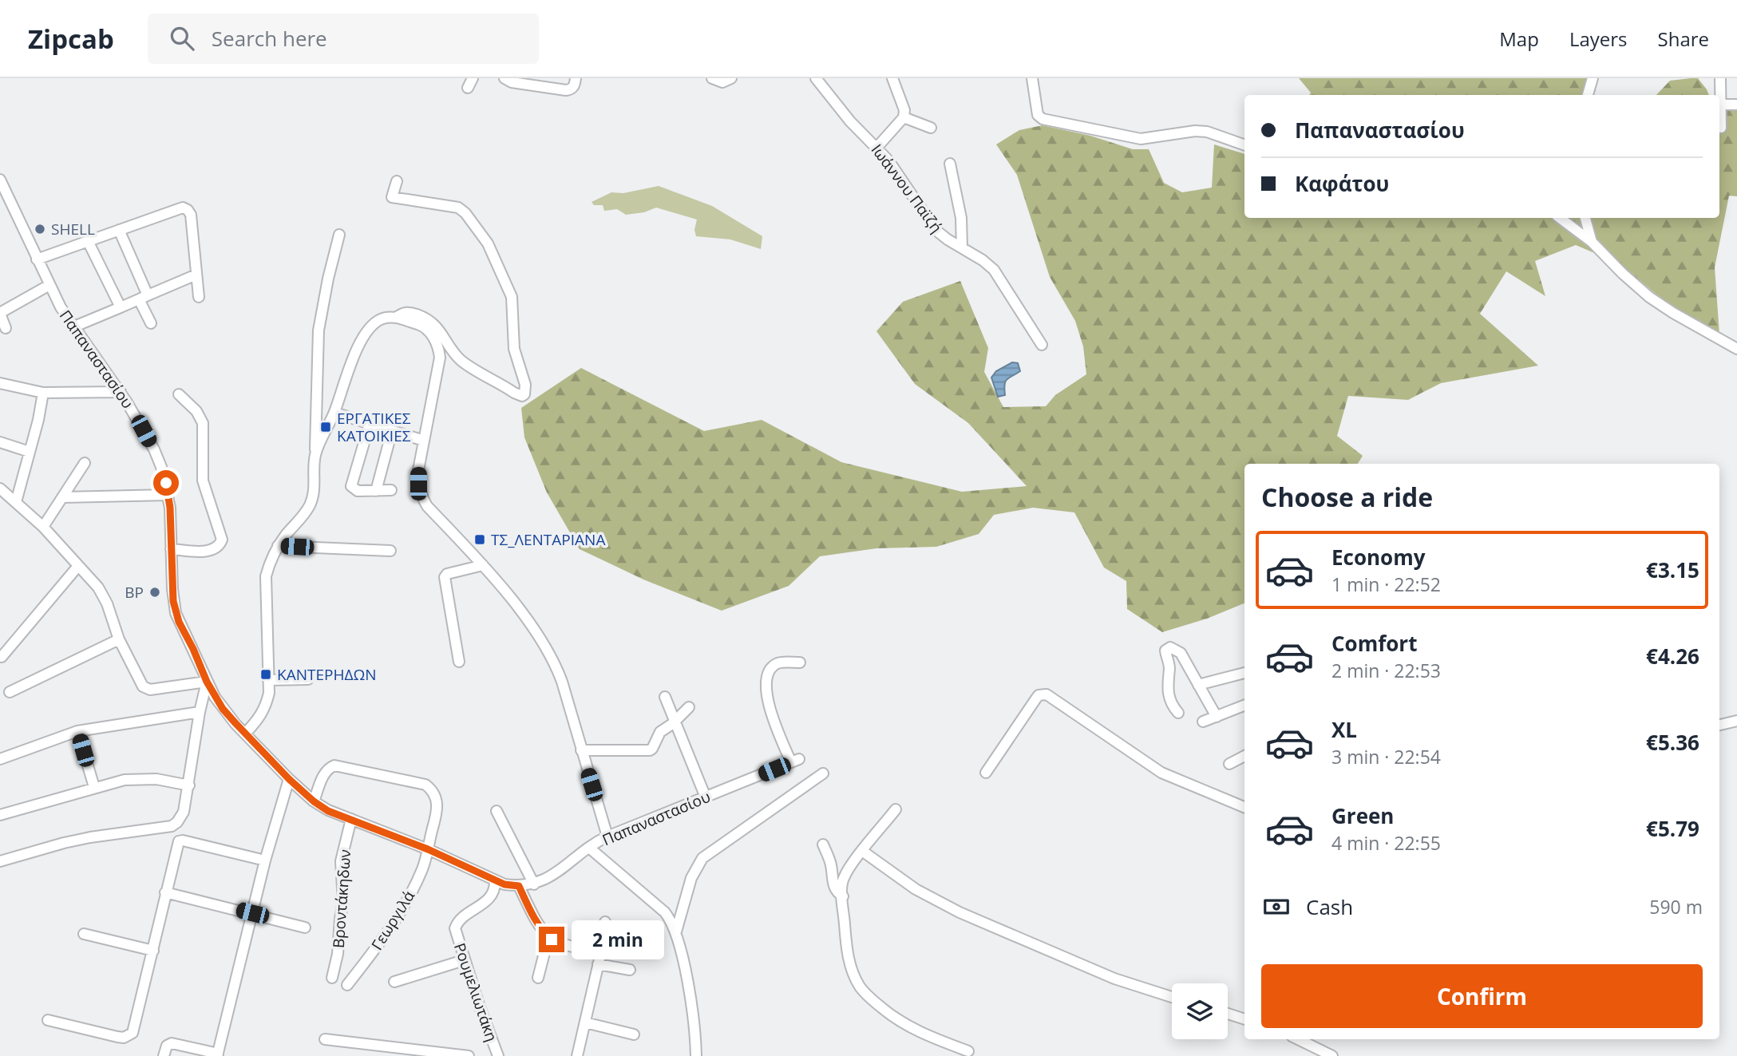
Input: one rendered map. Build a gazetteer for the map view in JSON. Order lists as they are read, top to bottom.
{
  "streets": {
    "street": [
      "Ιωάννου Παϊζή",
      "Παπαναστασίου",
      "Βροντάκηδων",
      "Γεωργιλά",
      "Ρουμελιωτάκη"
    ]
  },
  "crossings": [
    ["Παπαναστασίου", "Βροντάκηδων"],
    ["Παπαναστασίου", "Γεωργιλά"],
    ["Παπαναστασίου", "Ρουμελιωτάκη"]
  ],
  "places": {
    "other": ["SHELL", "BP"],
    "transit": ["ΕΡΓΑΤΙΚΕΣ ΚΑΤΟΙΚΙΕΣ", "ΤΣ_ΛΕΝΤΑΡΙΑΝΑ", "ΚΑΝΤΕΡΗΔΩΝ"]
  },
  "page": {
    "header": "Zipcab",
    "search": "Search here",
    "nav": ["Map", "Layers", "Share"],
    "banner": ["Παπαναστασίου", "Καφάτου"],
    "heading": "Choose a ride",
    "list": [
      {
        "name": "Economy",
        "note": "1 min · 22:52",
        "value": "€3.15"
      },
      {
        "name": "Comfort",
        "note": "2 min · 22:53",
        "value": "€4.26"
      },
      {
        "name": "XL",
        "note": "3 min · 22:54",
        "value": "€5.36"
      },
      {
        "name": "Green",
        "note": "4 min · 22:55",
        "value": "€5.79"
      }
    ],
    "pay": ["Cash", "590 m"],
    "bubble": "2 min",
    "buttons": "Confirm"
  }
}
